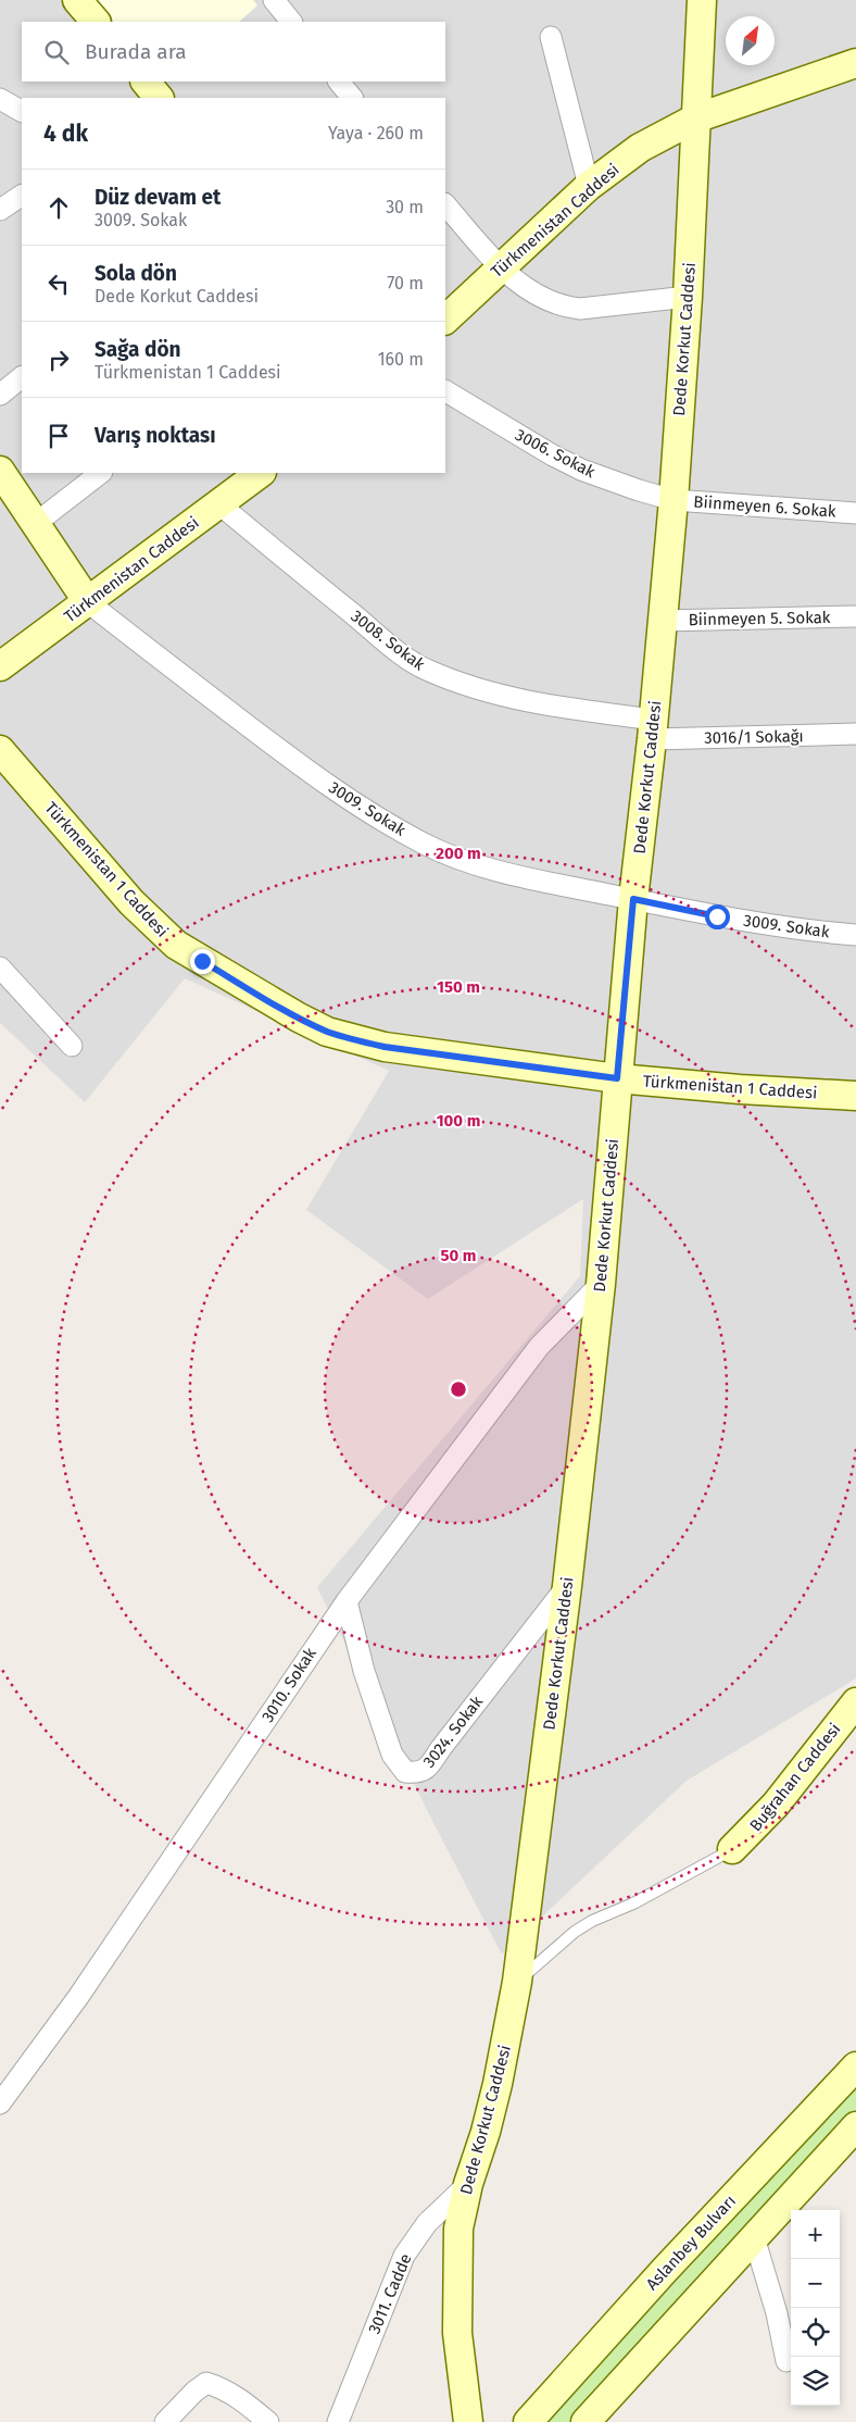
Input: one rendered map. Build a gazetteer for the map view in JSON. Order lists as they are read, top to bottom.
{
  "streets": {
    "street": [
      "Türkmenistan Caddesi",
      "Dede Korkut Caddesi",
      "3006. Sokak",
      "Biinmeyen 6. Sokak",
      "Biinmeyen 5. Sokak",
      "3008. Sokak",
      "3016/1 Sokağı",
      "3009. Sokak",
      "Türkmenistan 1 Caddesi",
      "3010. Sokak",
      "3024. Sokak",
      "Buğrahan Caddesi",
      "Aslanbey Bulvarı",
      "3011. Cadde"
    ]
  },
  "crossings": [
    ["Türkmenistan Caddesi", "Dede Korkut Caddesi"],
    ["Türkmenistan Caddesi", "3008. Sokak"],
    ["Türkmenistan Caddesi", "3009. Sokak"],
    ["Dede Korkut Caddesi", "3006. Sokak"],
    ["Dede Korkut Caddesi", "Biinmeyen 6. Sokak"],
    ["Dede Korkut Caddesi", "Biinmeyen 5. Sokak"],
    ["Dede Korkut Caddesi", "3008. Sokak"],
    ["Dede Korkut Caddesi", "3016/1 Sokağı"],
    ["Dede Korkut Caddesi", "3009. Sokak"],
    ["Dede Korkut Caddesi", "Türkmenistan 1 Caddesi"],
    ["Dede Korkut Caddesi", "3010. Sokak"],
    ["Dede Korkut Caddesi", "3024. Sokak"],
    ["Dede Korkut Caddesi", "3011. Cadde"],
    ["3006. Sokak", "Biinmeyen 6. Sokak"],
    ["3008. Sokak", "3016/1 Sokağı"],
    ["3010. Sokak", "3024. Sokak"]
  ],
  "north": "top right",
  "page": {
    "search": "Burada ara",
    "heading": ["4 dk", "Yaya · 260 m"],
    "list": [
      ["Düz devam et", "3009. Sokak", "30 m"],
      ["Sola dön", "Dede Korkut Caddesi", "70 m"],
      ["Sağa dön", "Türkmenistan 1 Caddesi", "160 m"],
      "Varış noktası"
    ],
    "map_buttons": ["+", "−"]
  },
  "rings": [
    "200 m",
    "150 m",
    "100 m",
    "50 m"
  ]
}
